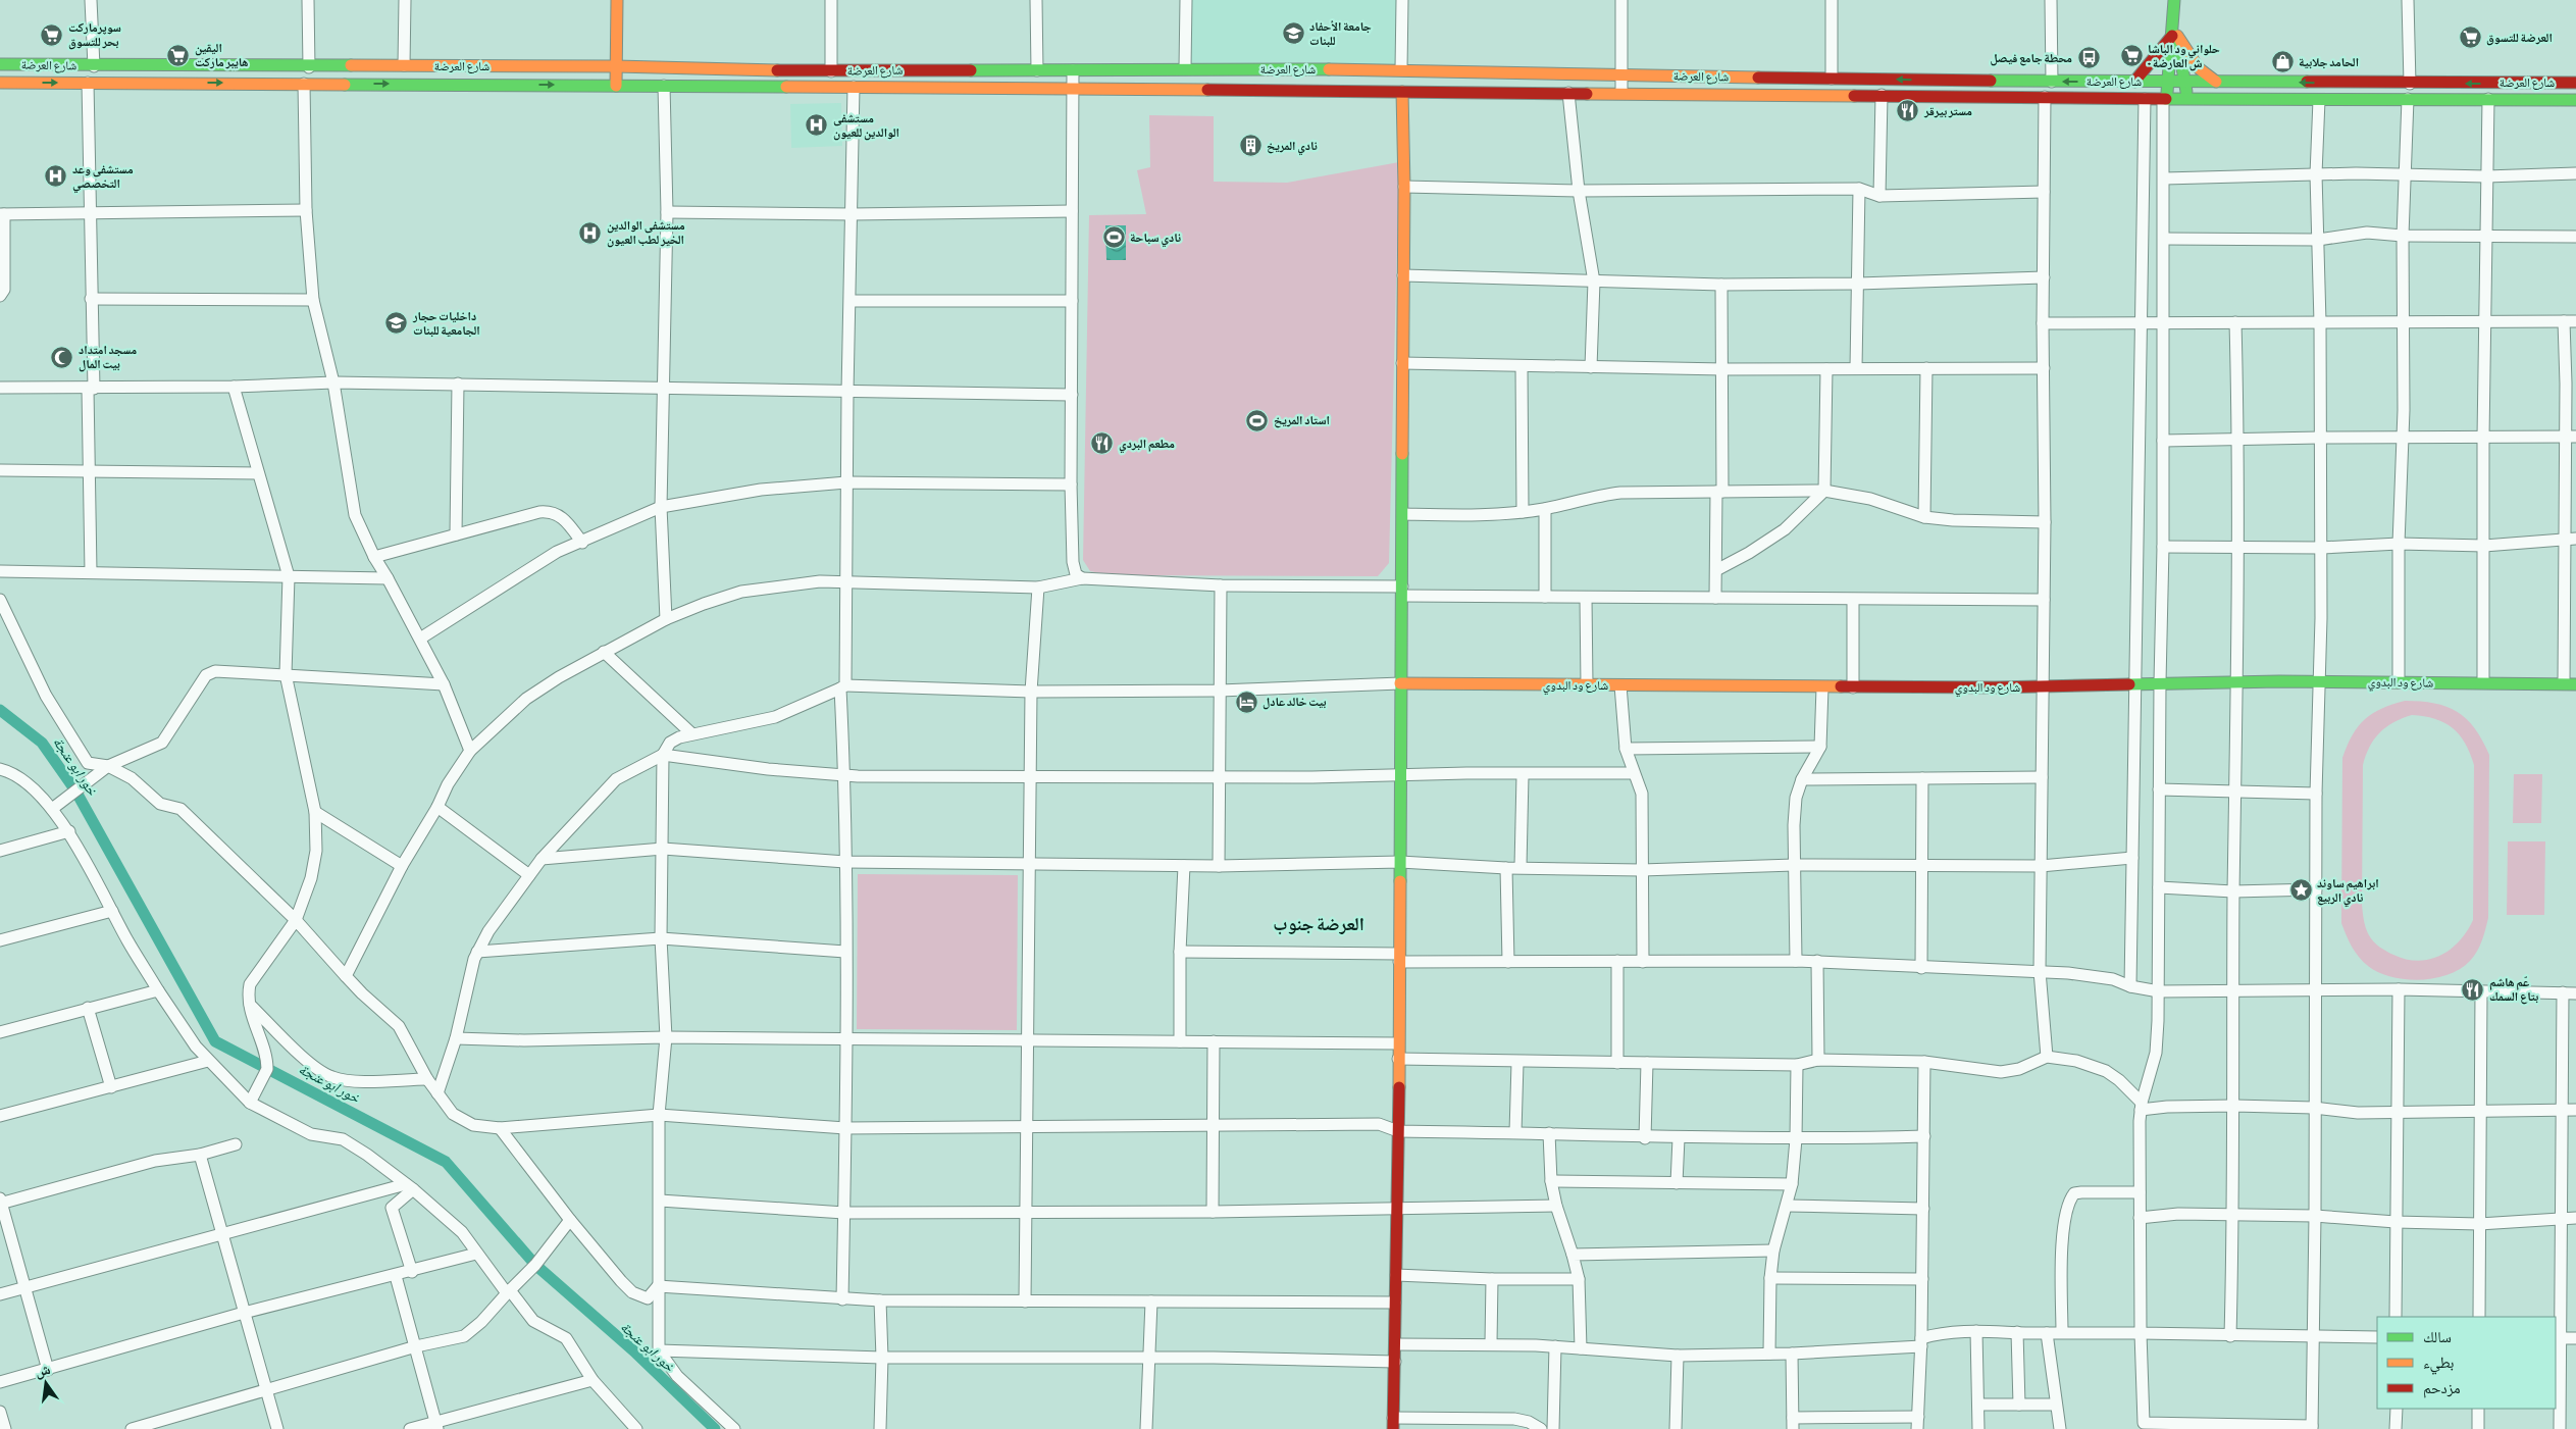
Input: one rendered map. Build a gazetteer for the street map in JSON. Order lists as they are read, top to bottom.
{
  "streets": {
    "main road": ["شارع العرضة", "شارع ود البدوي"]
  },
  "districts": ["العرضة جنوب"],
  "water": ["خور ابو عنجة"],
  "places": {
    "school or university": ["جامعة الأحفاد للبنات", "داخليات حجار الجامعية للبنات"],
    "supermarket": [
      "سوپرمارکت بحر للتسوق",
      "العرضة للتسوق",
      "اليقين هايبر ماركت",
      "حلواني ود الباشا - ش العارضة"
    ],
    "bus stop": ["محطة جامع فيصل"],
    "shop": ["الحامد جلابية"],
    "restaurant": ["مستر بيرقر", "مطعم البردي", "عّم هاشم بتاع السمك"],
    "hospital": ["مستشفى الوالدين للعيون", "مستشفى وعد التخصصي", "مستشفى الوالدين الخير لطب العيون"],
    "building": ["نادي المريخ"],
    "sports": ["نادي سباحة", "استاد المريخ"],
    "mosque": ["مسجد امتداد بيت المال"],
    "hotel": ["بيت خالد عادل"],
    "place": ["ابراهيم ساوند نادي الربيع"]
  },
  "legend": ["سالك", "بطيء", "مزدحم"],
  "north": "top"
}
